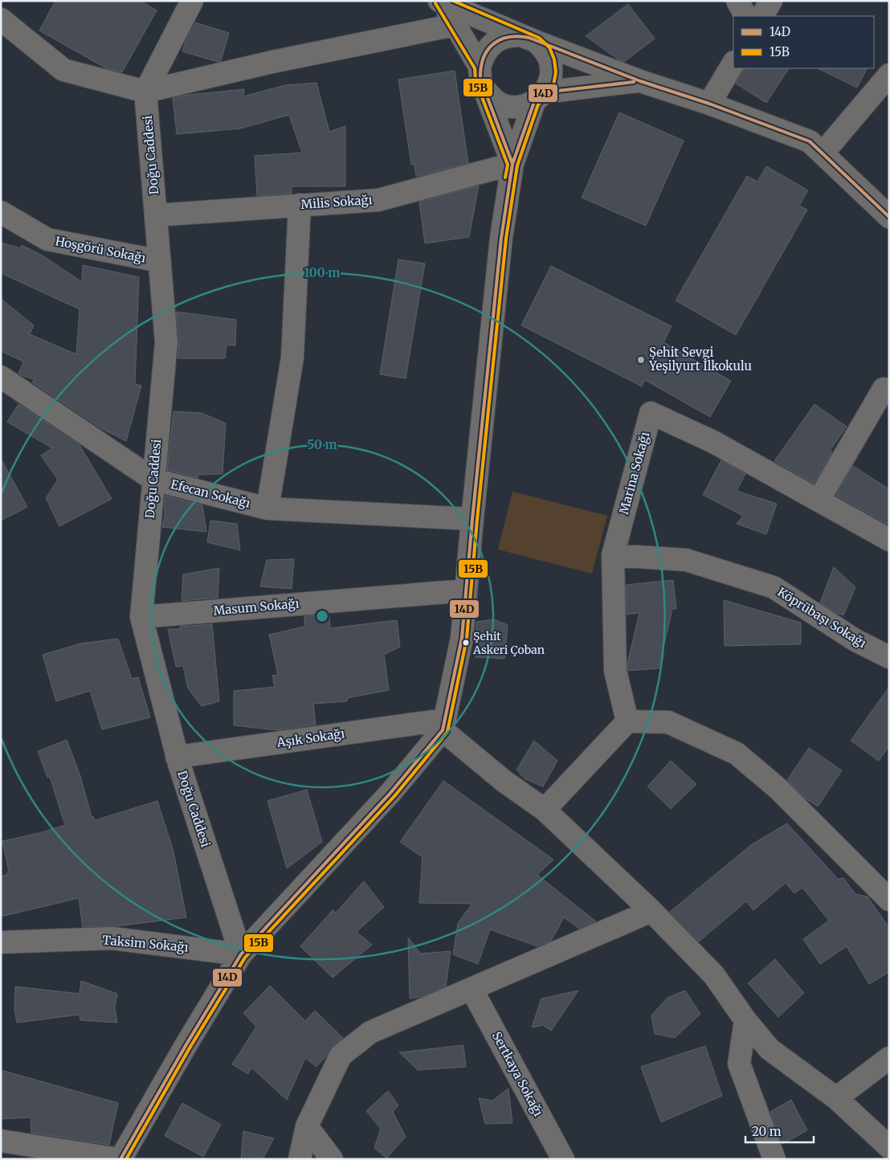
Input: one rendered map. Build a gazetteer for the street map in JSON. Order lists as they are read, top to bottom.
{
  "streets": {
    "street": [
      "Doğu Caddesi",
      "Milis Sokağı",
      "Hoşgörü Sokağı",
      "Marina Sokağı",
      "Efecan Sokağı",
      "Masum Sokağı",
      "Köprübaşı Sokağı",
      "Aşık Sokağı",
      "Taksim Sokağı",
      "Sertkaya Sokağı"
    ]
  },
  "crossings": [
    ["Doğu Caddesi", "Milis Sokağı"],
    ["Doğu Caddesi", "Hoşgörü Sokağı"],
    ["Doğu Caddesi", "Efecan Sokağı"],
    ["Doğu Caddesi", "Masum Sokağı"],
    ["Doğu Caddesi", "Aşık Sokağı"],
    ["Doğu Caddesi", "Taksim Sokağı"],
    ["Marina Sokağı", "Köprübaşı Sokağı"]
  ],
  "places": ["Şehit Sevgi Yeşilyurt İlkokulu", "Şehit Askeri Çoban"],
  "lines": ["transit line 15B", "transit line 14D"],
  "legend": ["14D", "15B"],
  "scale_bar": "20 m",
  "rings": ["100 m", "50 m"]
}
